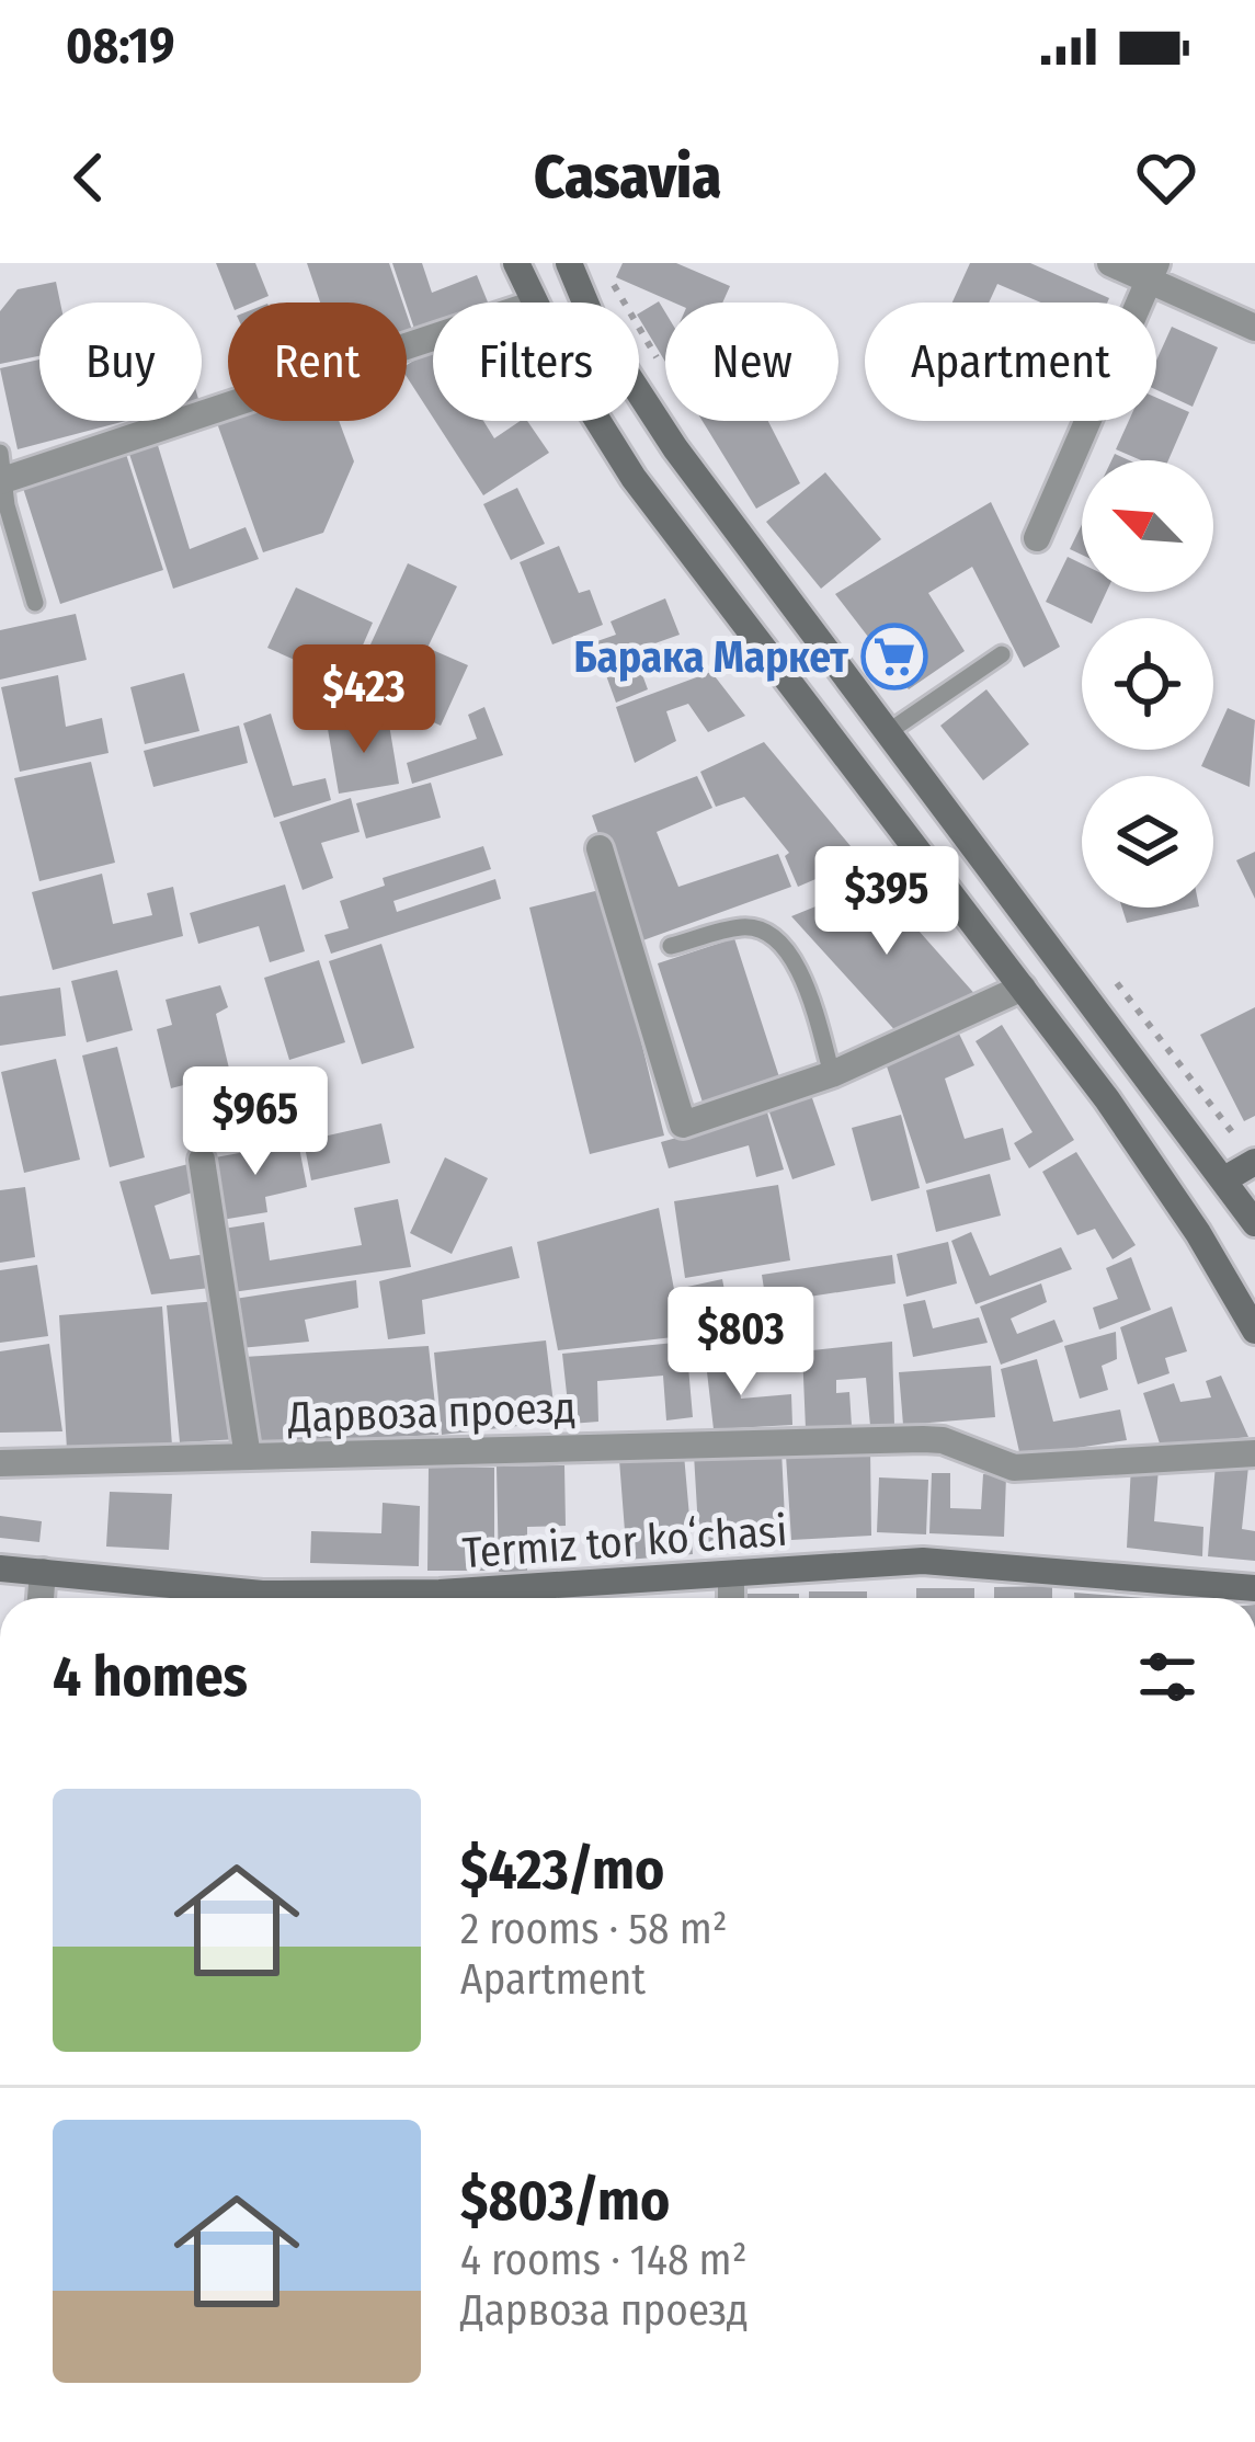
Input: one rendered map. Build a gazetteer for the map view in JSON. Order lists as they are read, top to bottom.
{
  "streets": {
    "main road": ["Termiz tor koʻchasi"],
    "street": ["Дарвоза проезд"]
  },
  "places": {
    "supermarket": ["Барака Маркет"]
  },
  "north": "top left",
  "page": {
    "status": "08:19",
    "header": "Casavia",
    "chip": [
      "Buy",
      "Rent",
      "Filters",
      "New",
      "Apartment"
    ],
    "price": [
      "$423",
      "$395",
      "$965",
      "$803"
    ],
    "heading": "4 homes",
    "list": [
      {
        "name": "$423/mo",
        "note": "2 rooms · 58 m² · Apartment"
      },
      {
        "name": "$803/mo",
        "note": "4 rooms · 148 m² · Дарвоза проезд"
      }
    ]
  }
}
